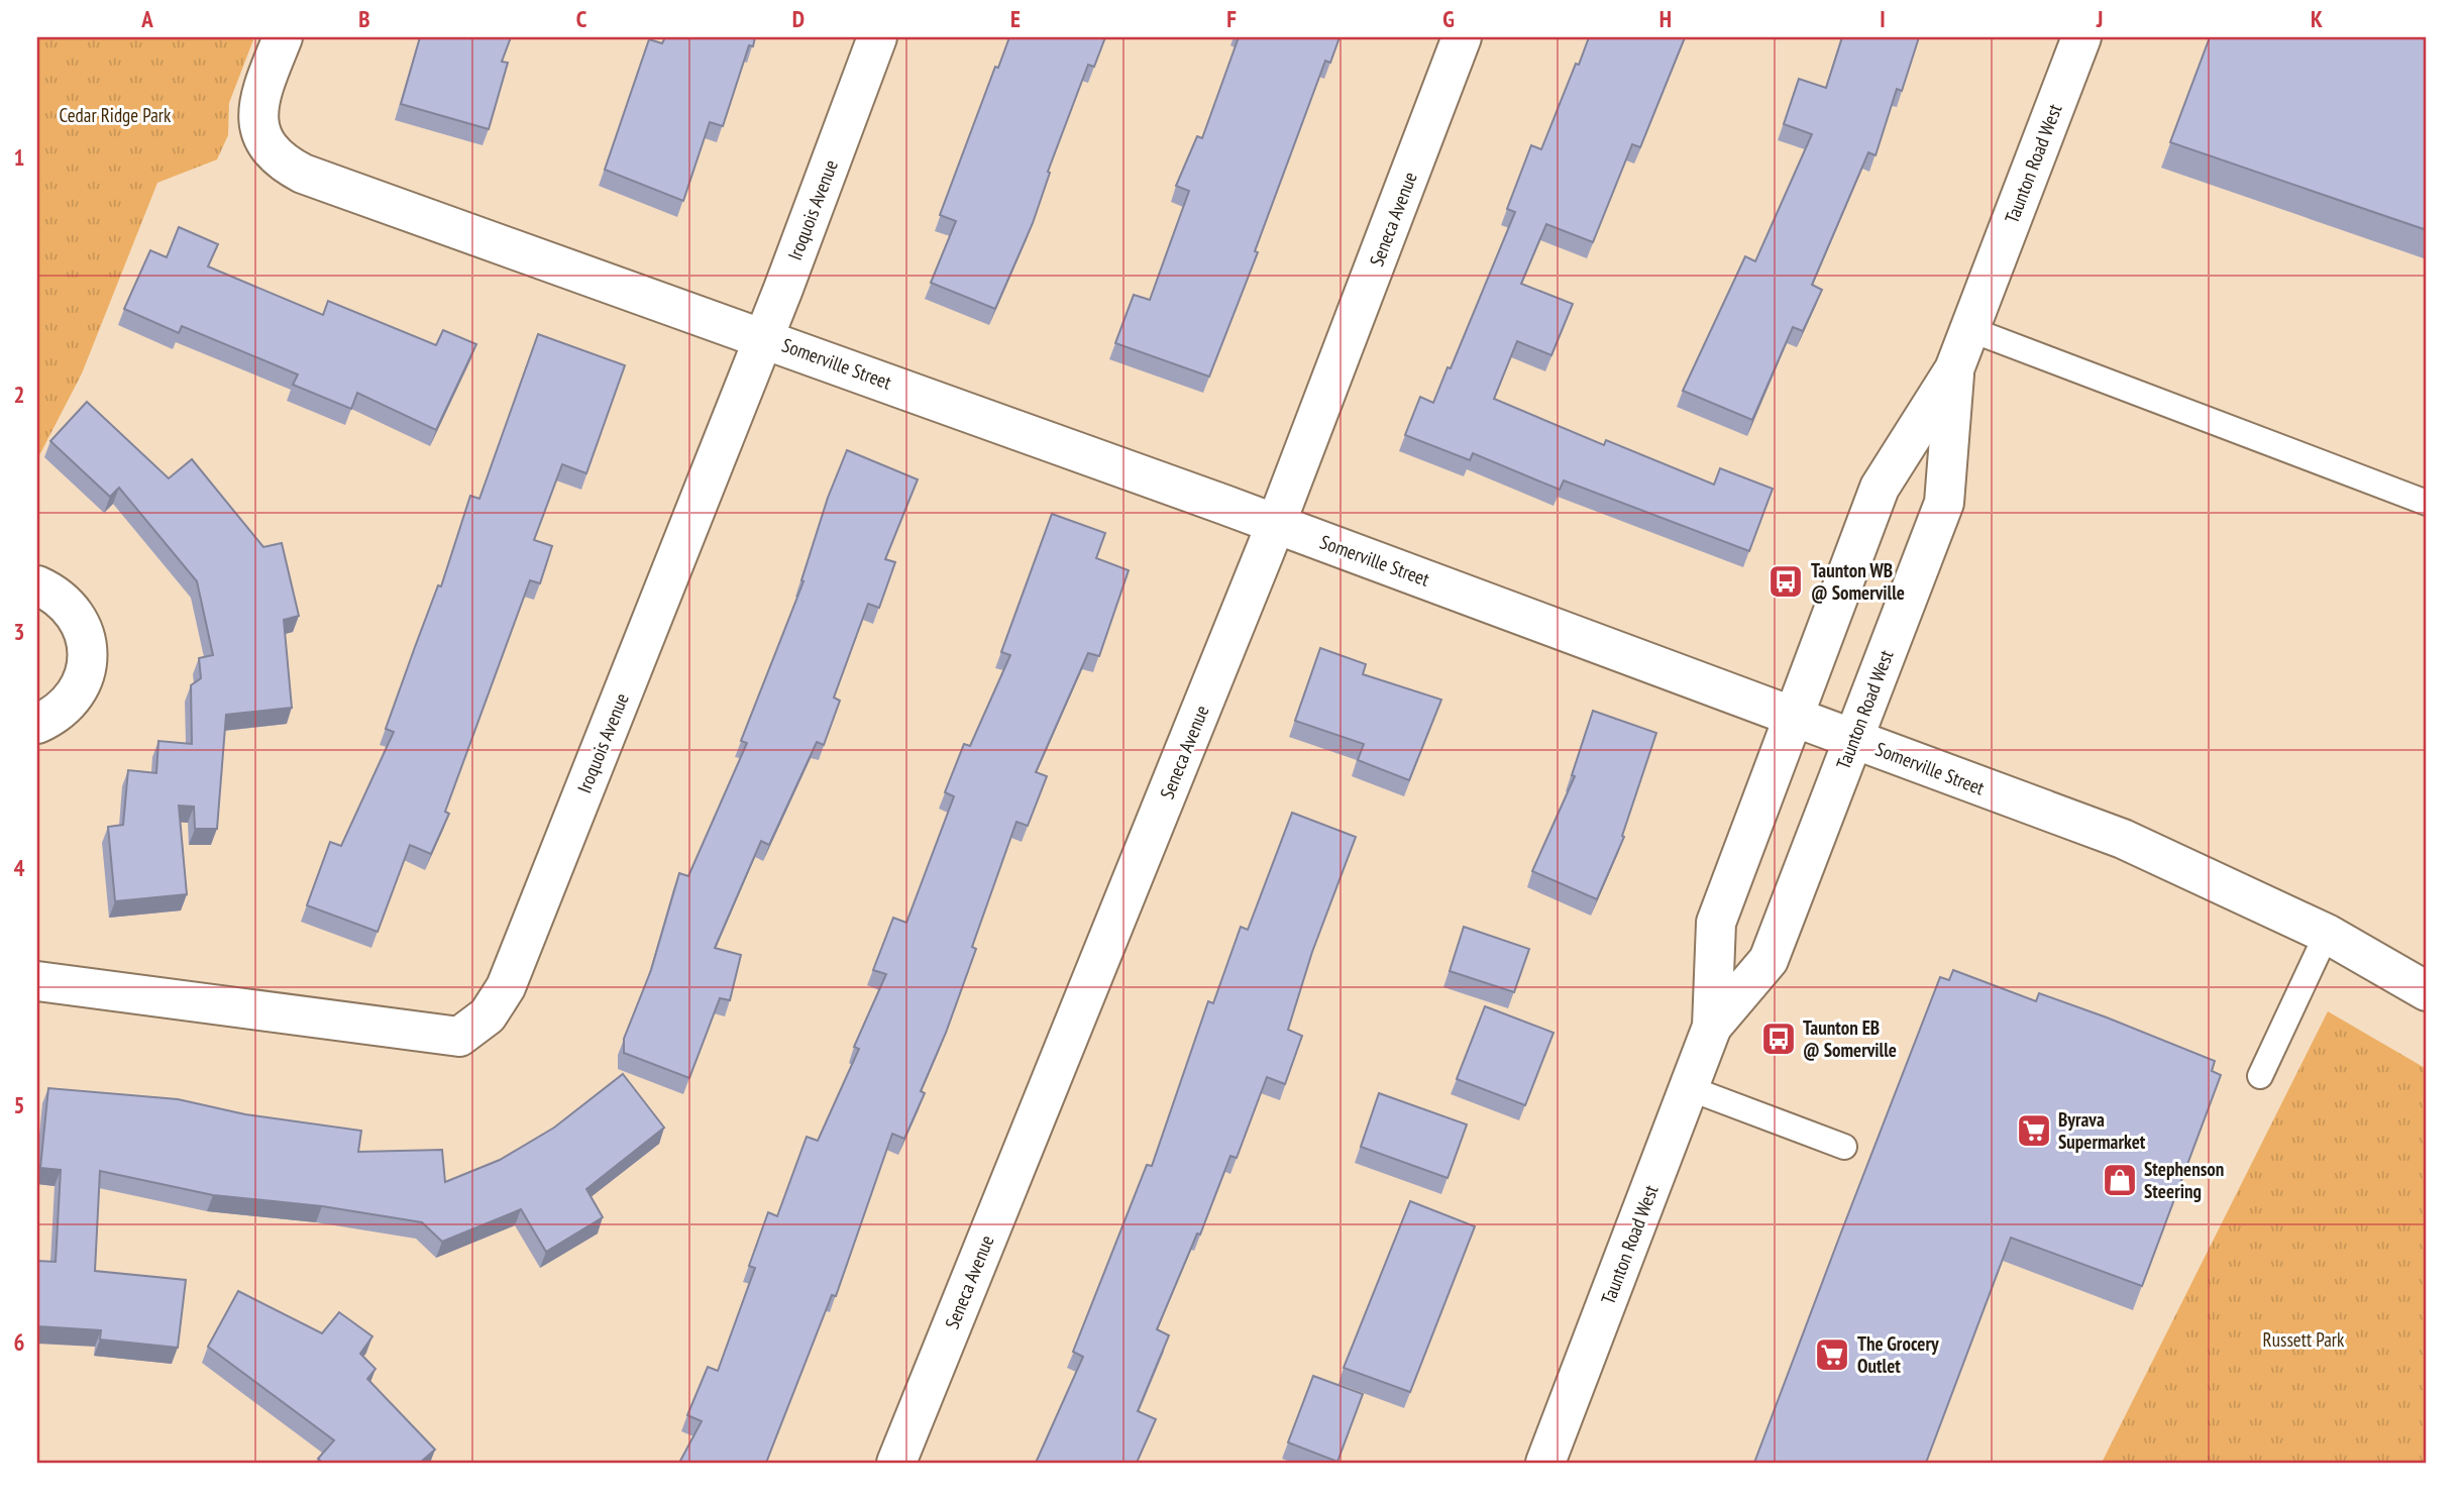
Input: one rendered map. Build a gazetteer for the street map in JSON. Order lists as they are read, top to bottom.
{
  "streets": {
    "street": [
      "Taunton Road West",
      "Iroquois Avenue",
      "Seneca Avenue",
      "Somerville Street"
    ]
  },
  "crossings": [
    ["Taunton Road West", "Somerville Street"],
    ["Iroquois Avenue", "Somerville Street"],
    ["Seneca Avenue", "Somerville Street"]
  ],
  "parks": ["Cedar Ridge Park", "Russett Park"],
  "places": {
    "bus stop": ["Taunton WB @ Somerville", "Taunton EB @ Somerville"],
    "supermarket": ["Byrava Supermarket", "The Grocery Outlet"],
    "shop": ["Stephenson Steering"]
  },
  "grid": {
    "columns": [
      "A",
      "B",
      "C",
      "D",
      "E",
      "F",
      "G",
      "H",
      "I",
      "J",
      "K"
    ],
    "rows": [
      "1",
      "2",
      "3",
      "4",
      "5",
      "6"
    ]
  }
}
